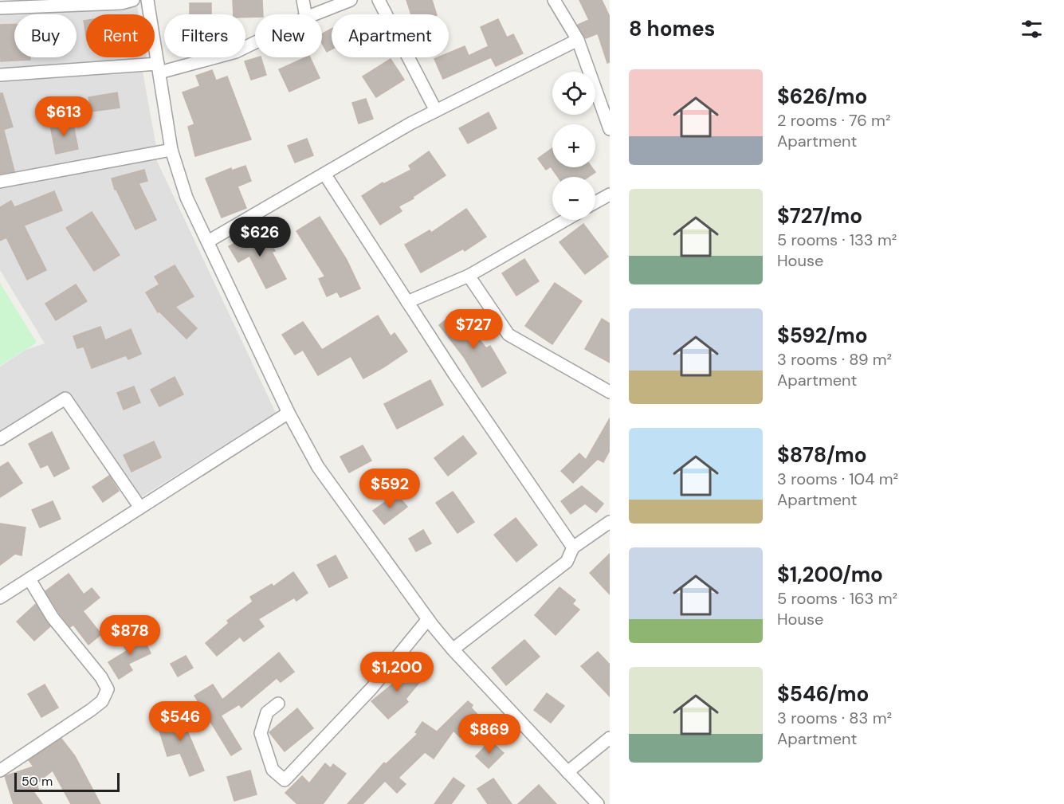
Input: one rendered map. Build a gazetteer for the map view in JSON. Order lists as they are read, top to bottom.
{
  "scale_bar": "50 m",
  "page": {
    "heading": "8 homes",
    "chip": [
      "Buy",
      "Rent",
      "Filters",
      "New",
      "Apartment"
    ],
    "list": [
      {
        "name": "$626/mo",
        "note": "2 rooms · 76 m² · Apartment"
      },
      {
        "name": "$727/mo",
        "note": "5 rooms · 133 m² · House"
      },
      {
        "name": "$592/mo",
        "note": "3 rooms · 89 m² · Apartment"
      },
      {
        "name": "$878/mo",
        "note": "3 rooms · 104 m² · Apartment"
      },
      {
        "name": "$1,200/mo",
        "note": "5 rooms · 163 m² · House"
      },
      {
        "name": "$546/mo",
        "note": "3 rooms · 83 m² · Apartment"
      }
    ],
    "map_buttons": ["+", "−"],
    "price": [
      "$613",
      "$626",
      "$727",
      "$592",
      "$878",
      "$1,200",
      "$546",
      "$869"
    ],
    "scale": "50 m"
  }
}
